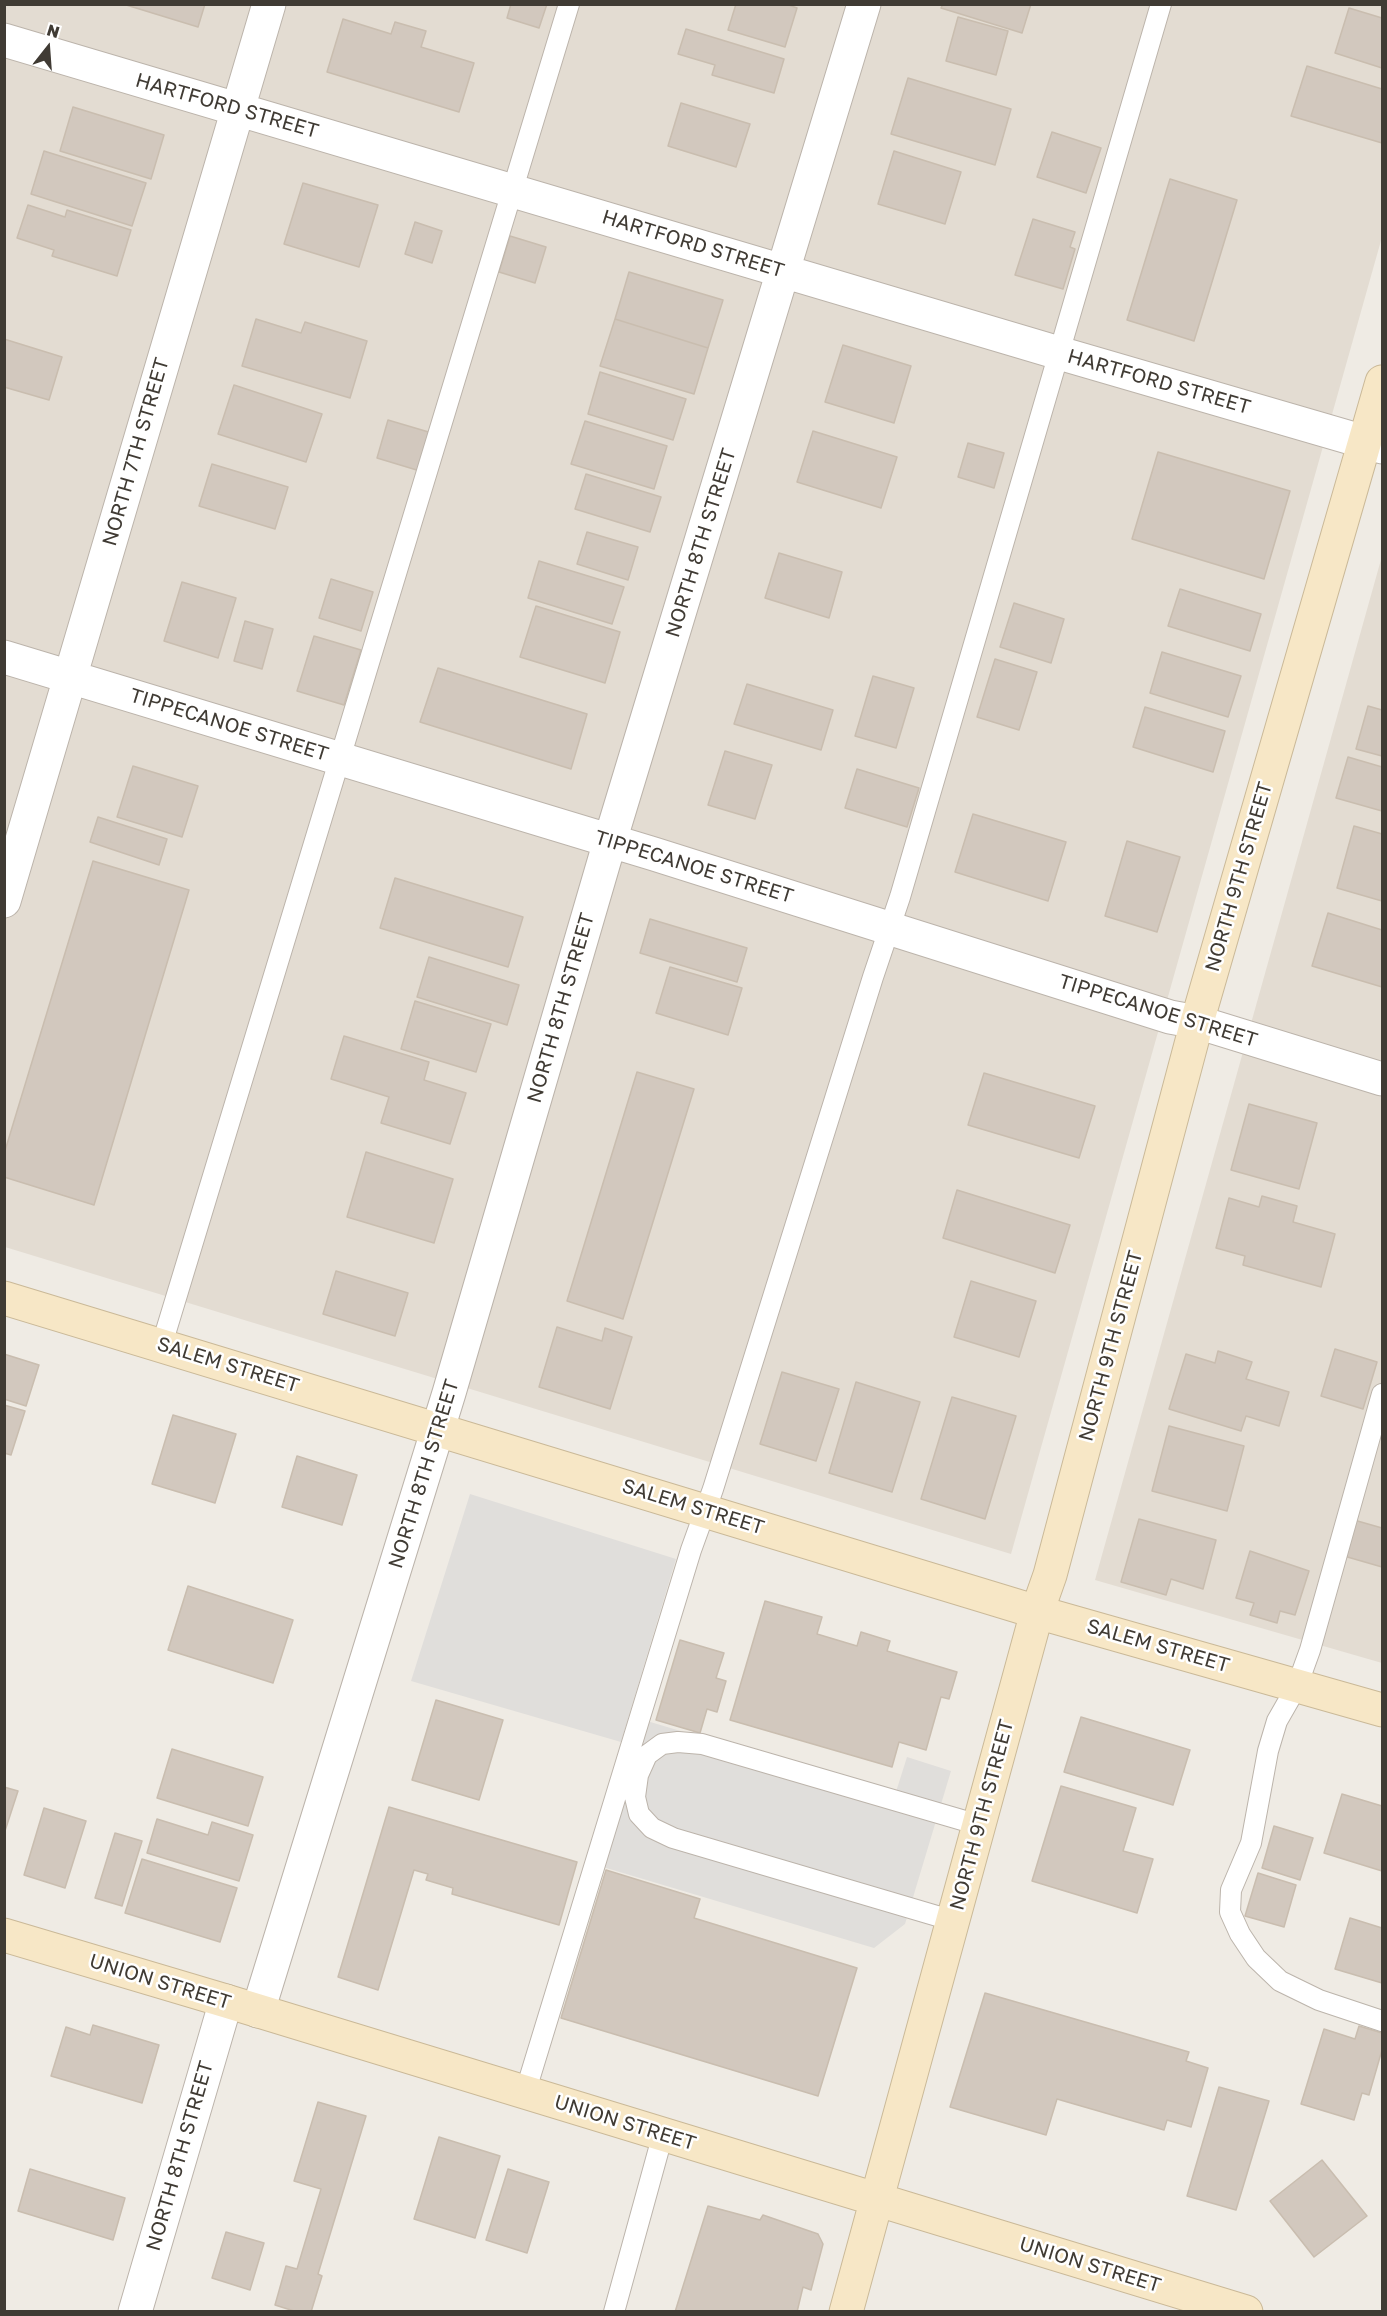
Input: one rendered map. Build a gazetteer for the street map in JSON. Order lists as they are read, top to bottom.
{
  "streets": {
    "main road": ["NORTH 9TH STREET", "SALEM STREET", "UNION STREET"],
    "street": [
      "HARTFORD STREET",
      "NORTH 7TH STREET",
      "NORTH 8TH STREET",
      "TIPPECANOE STREET"
    ]
  },
  "crossings": [
    ["HARTFORD STREET", "NORTH 7TH STREET"],
    ["HARTFORD STREET", "NORTH 8TH STREET"],
    ["HARTFORD STREET", "NORTH 9TH STREET"],
    ["NORTH 7TH STREET", "TIPPECANOE STREET"],
    ["NORTH 8TH STREET", "TIPPECANOE STREET"],
    ["NORTH 8TH STREET", "SALEM STREET"],
    ["NORTH 8TH STREET", "UNION STREET"],
    ["TIPPECANOE STREET", "NORTH 9TH STREET"],
    ["NORTH 9TH STREET", "SALEM STREET"],
    ["NORTH 9TH STREET", "UNION STREET"]
  ],
  "north": "top"
}
